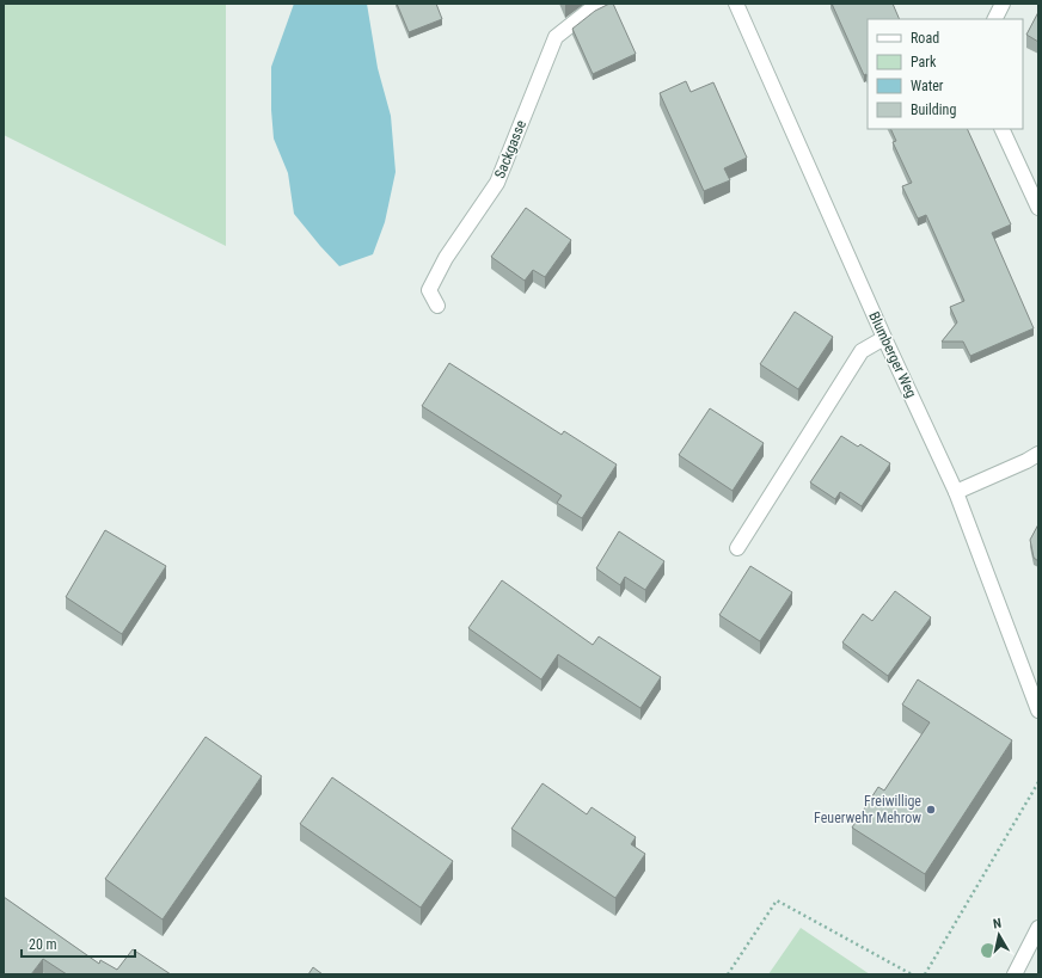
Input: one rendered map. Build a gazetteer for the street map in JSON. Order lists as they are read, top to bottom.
{
  "streets": {
    "street": ["Sackgasse", "Blumberger Weg"]
  },
  "places": ["Freiwillige Feuerwehr Mehrow"],
  "legend": [
    "Road",
    "Park",
    "Water",
    "Building"
  ],
  "scale_bar": "20 m",
  "north": "top"
}
